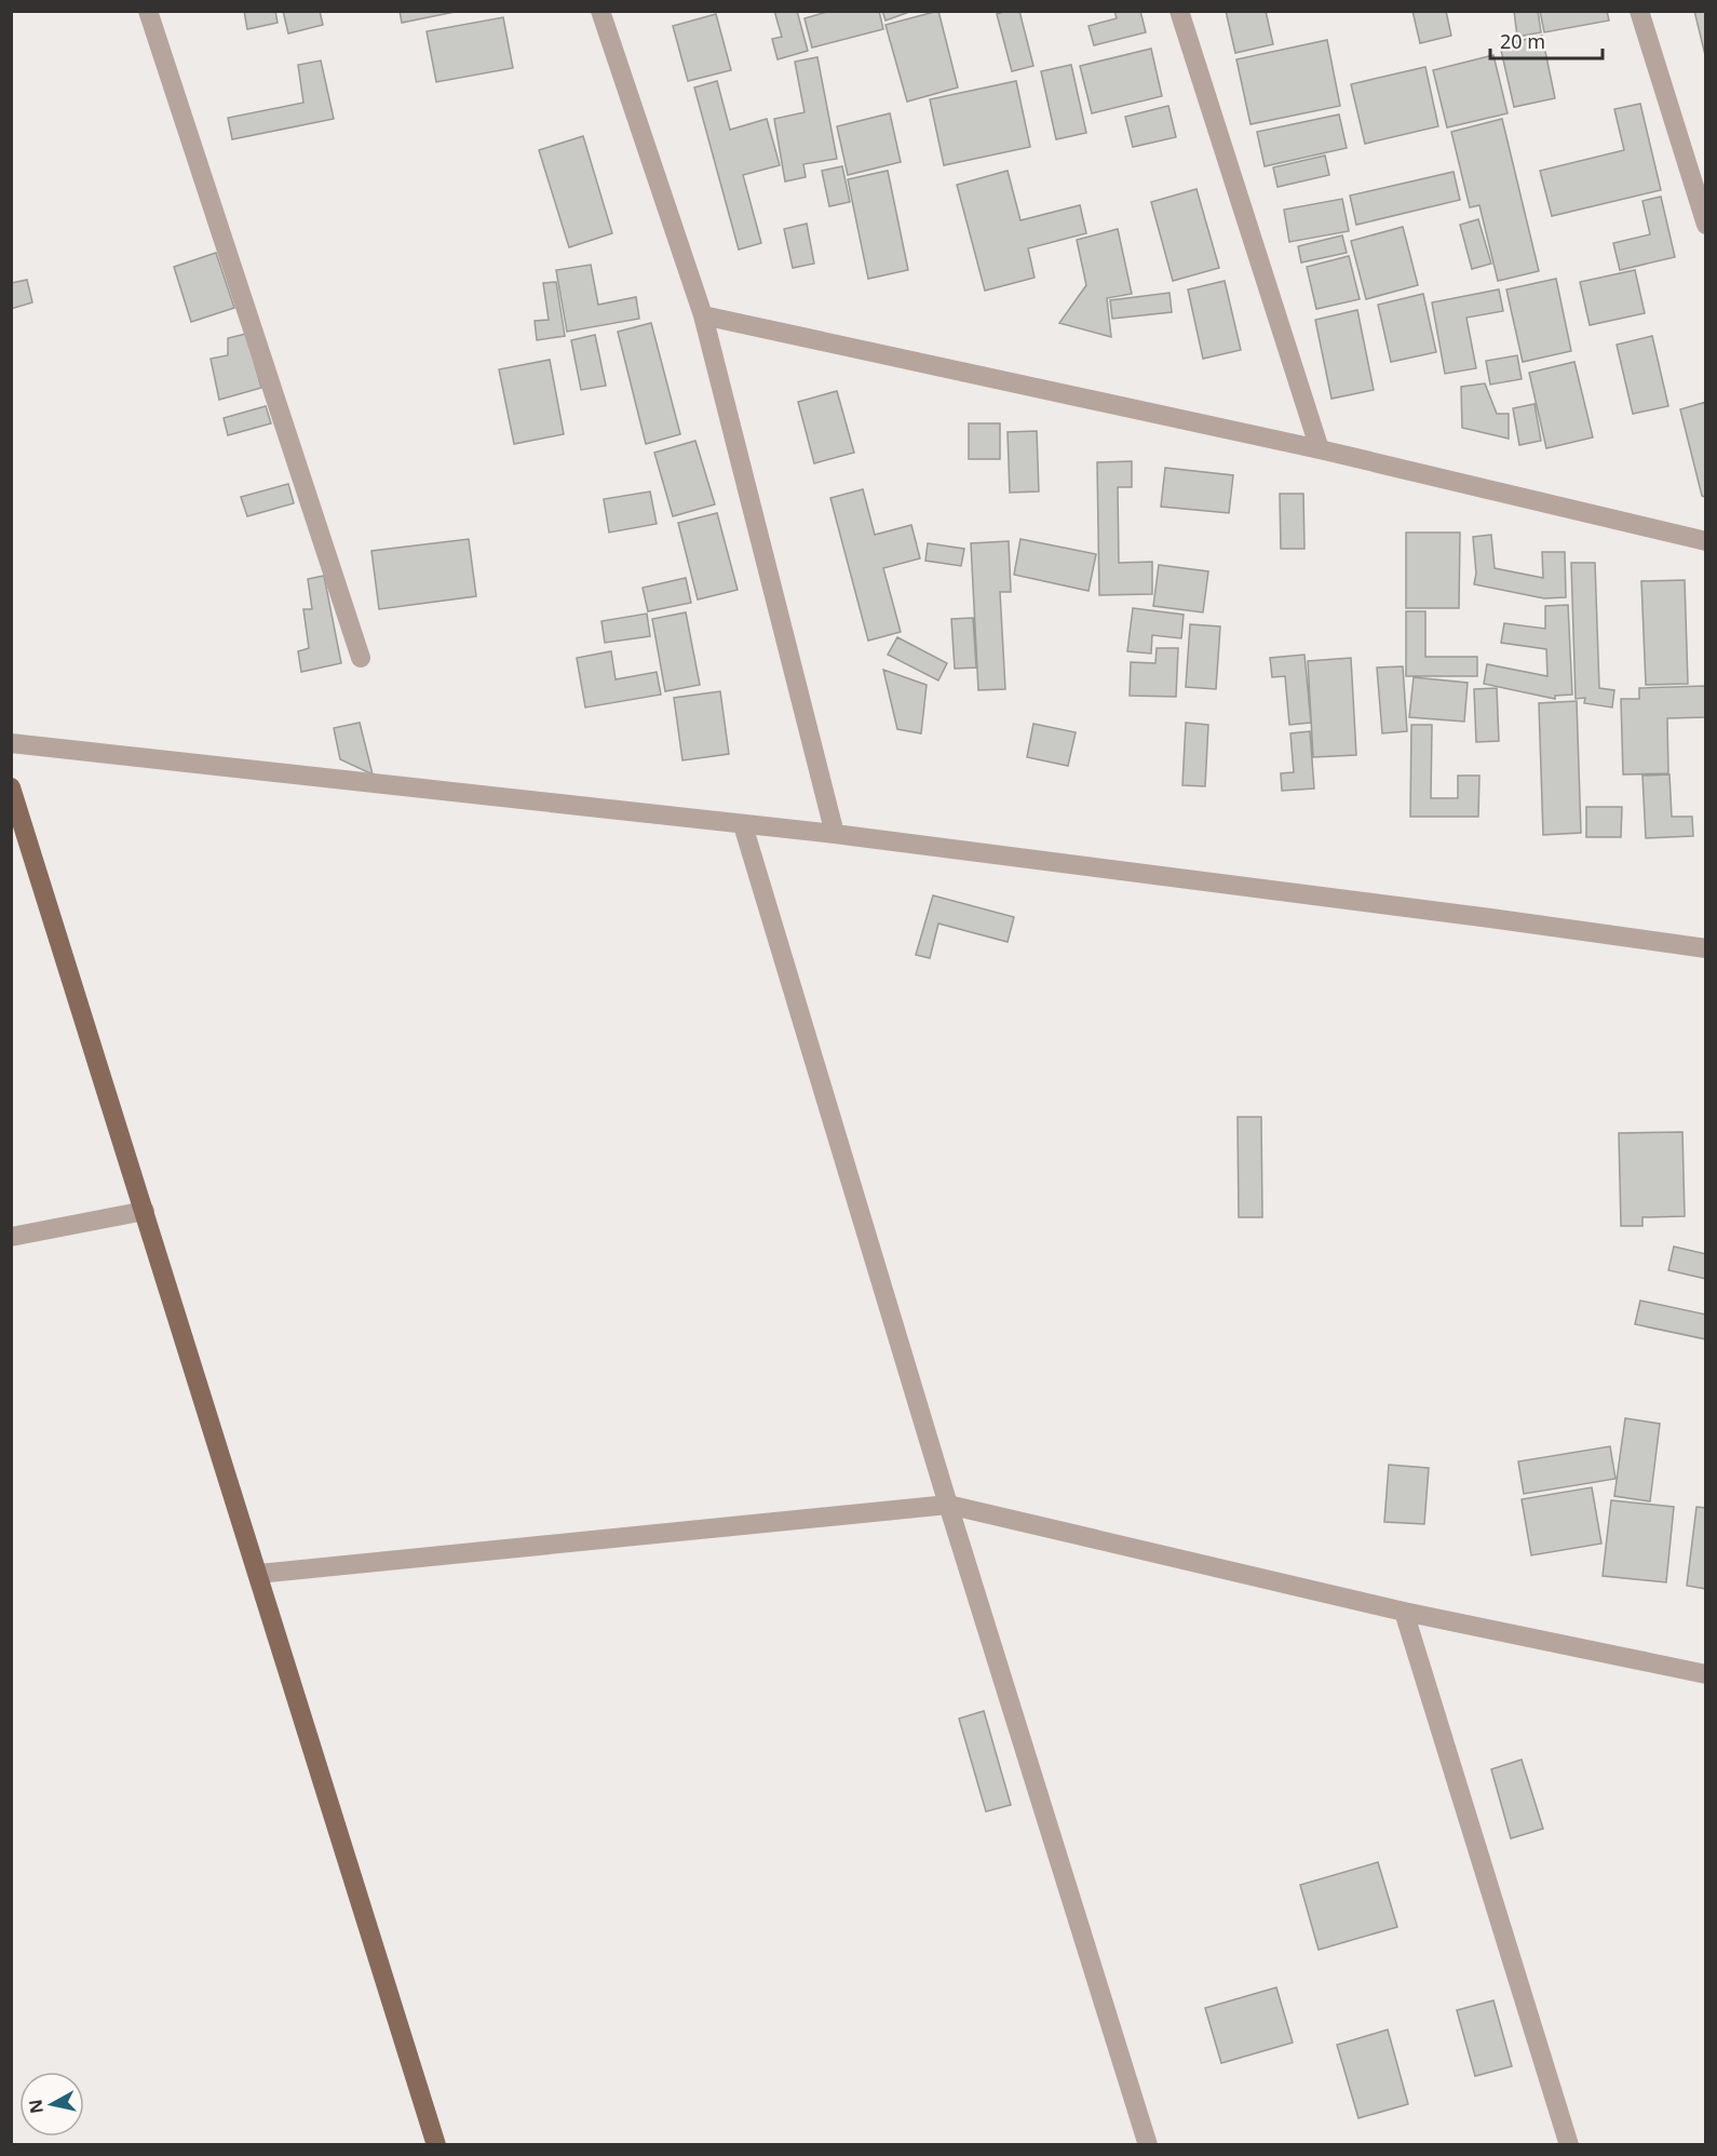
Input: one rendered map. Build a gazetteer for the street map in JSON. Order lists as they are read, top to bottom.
{
  "scale_bar": "20 m",
  "north": "left"
}
